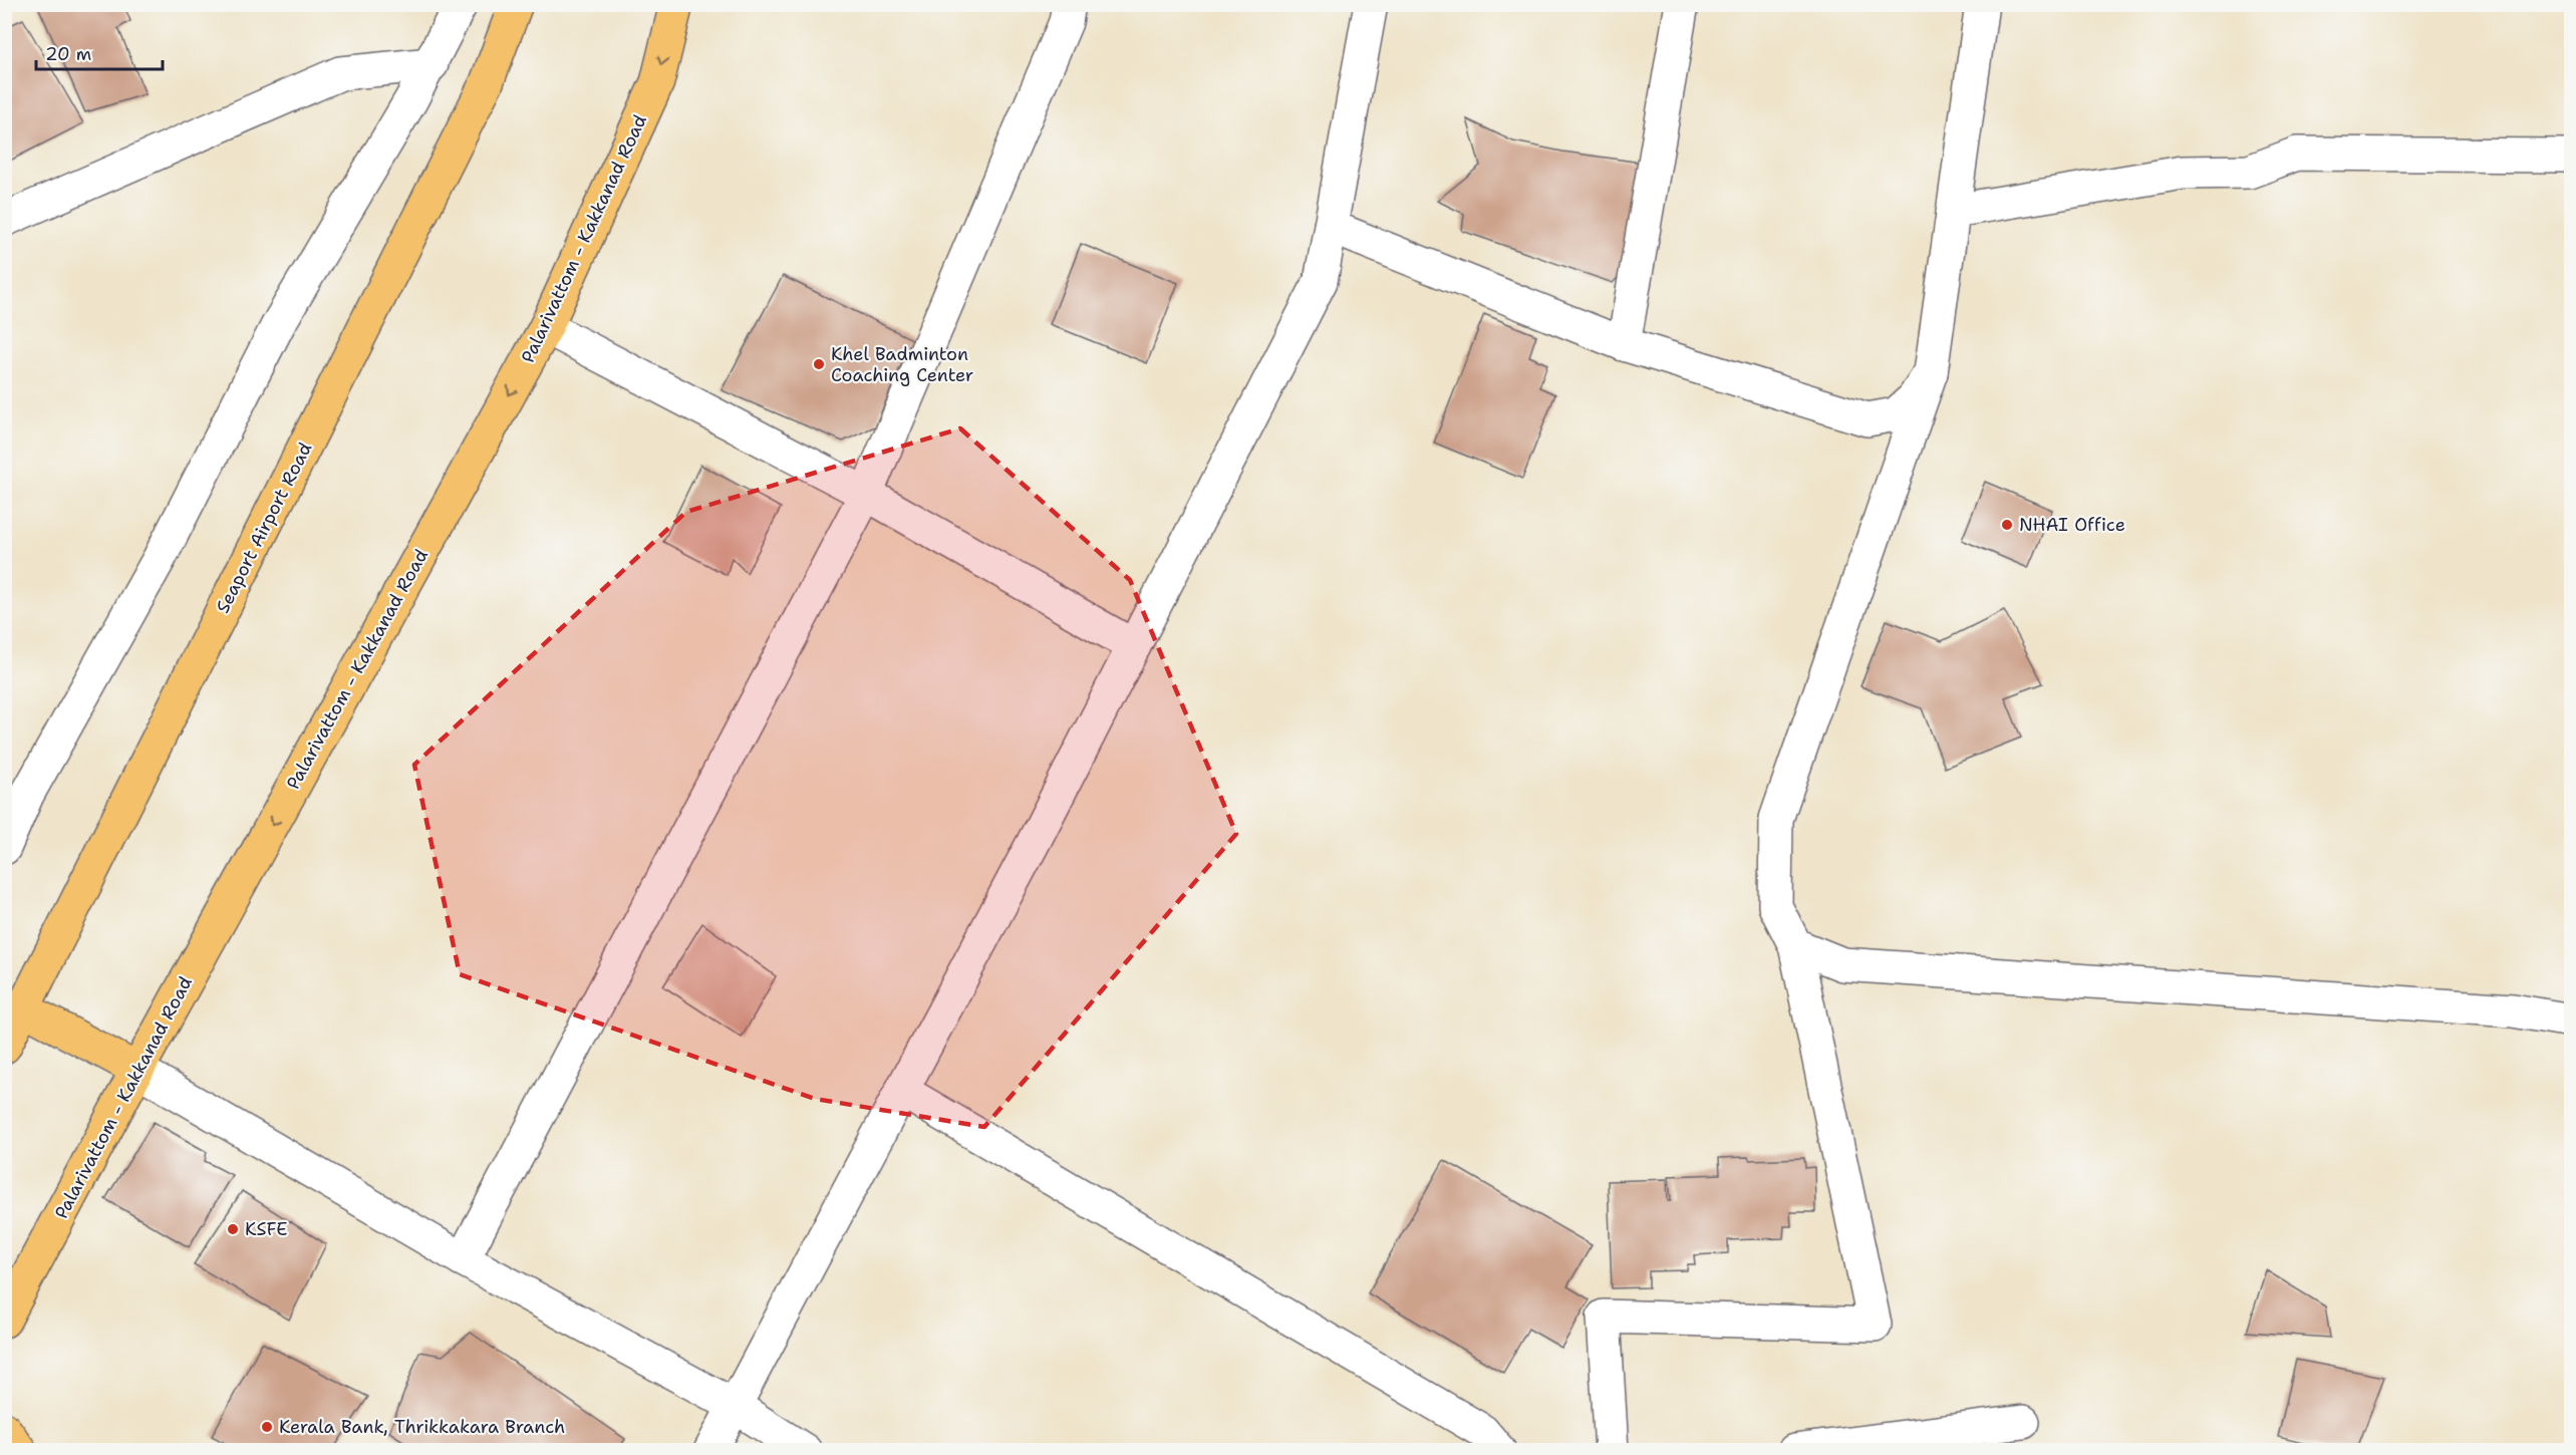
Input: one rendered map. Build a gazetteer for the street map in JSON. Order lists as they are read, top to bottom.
{
  "streets": {
    "main road": ["Palarivattom - Kakkanad Road", "Seaport Airport Road"]
  },
  "one_way": ["Palarivattom - Kakkanad Road"],
  "places": [
    "Khel Badminton Coaching Center",
    "NHAI Office",
    "KSFE",
    "Kerala Bank, Thrikkakara Branch"
  ],
  "scale_bar": "20 m"
}
